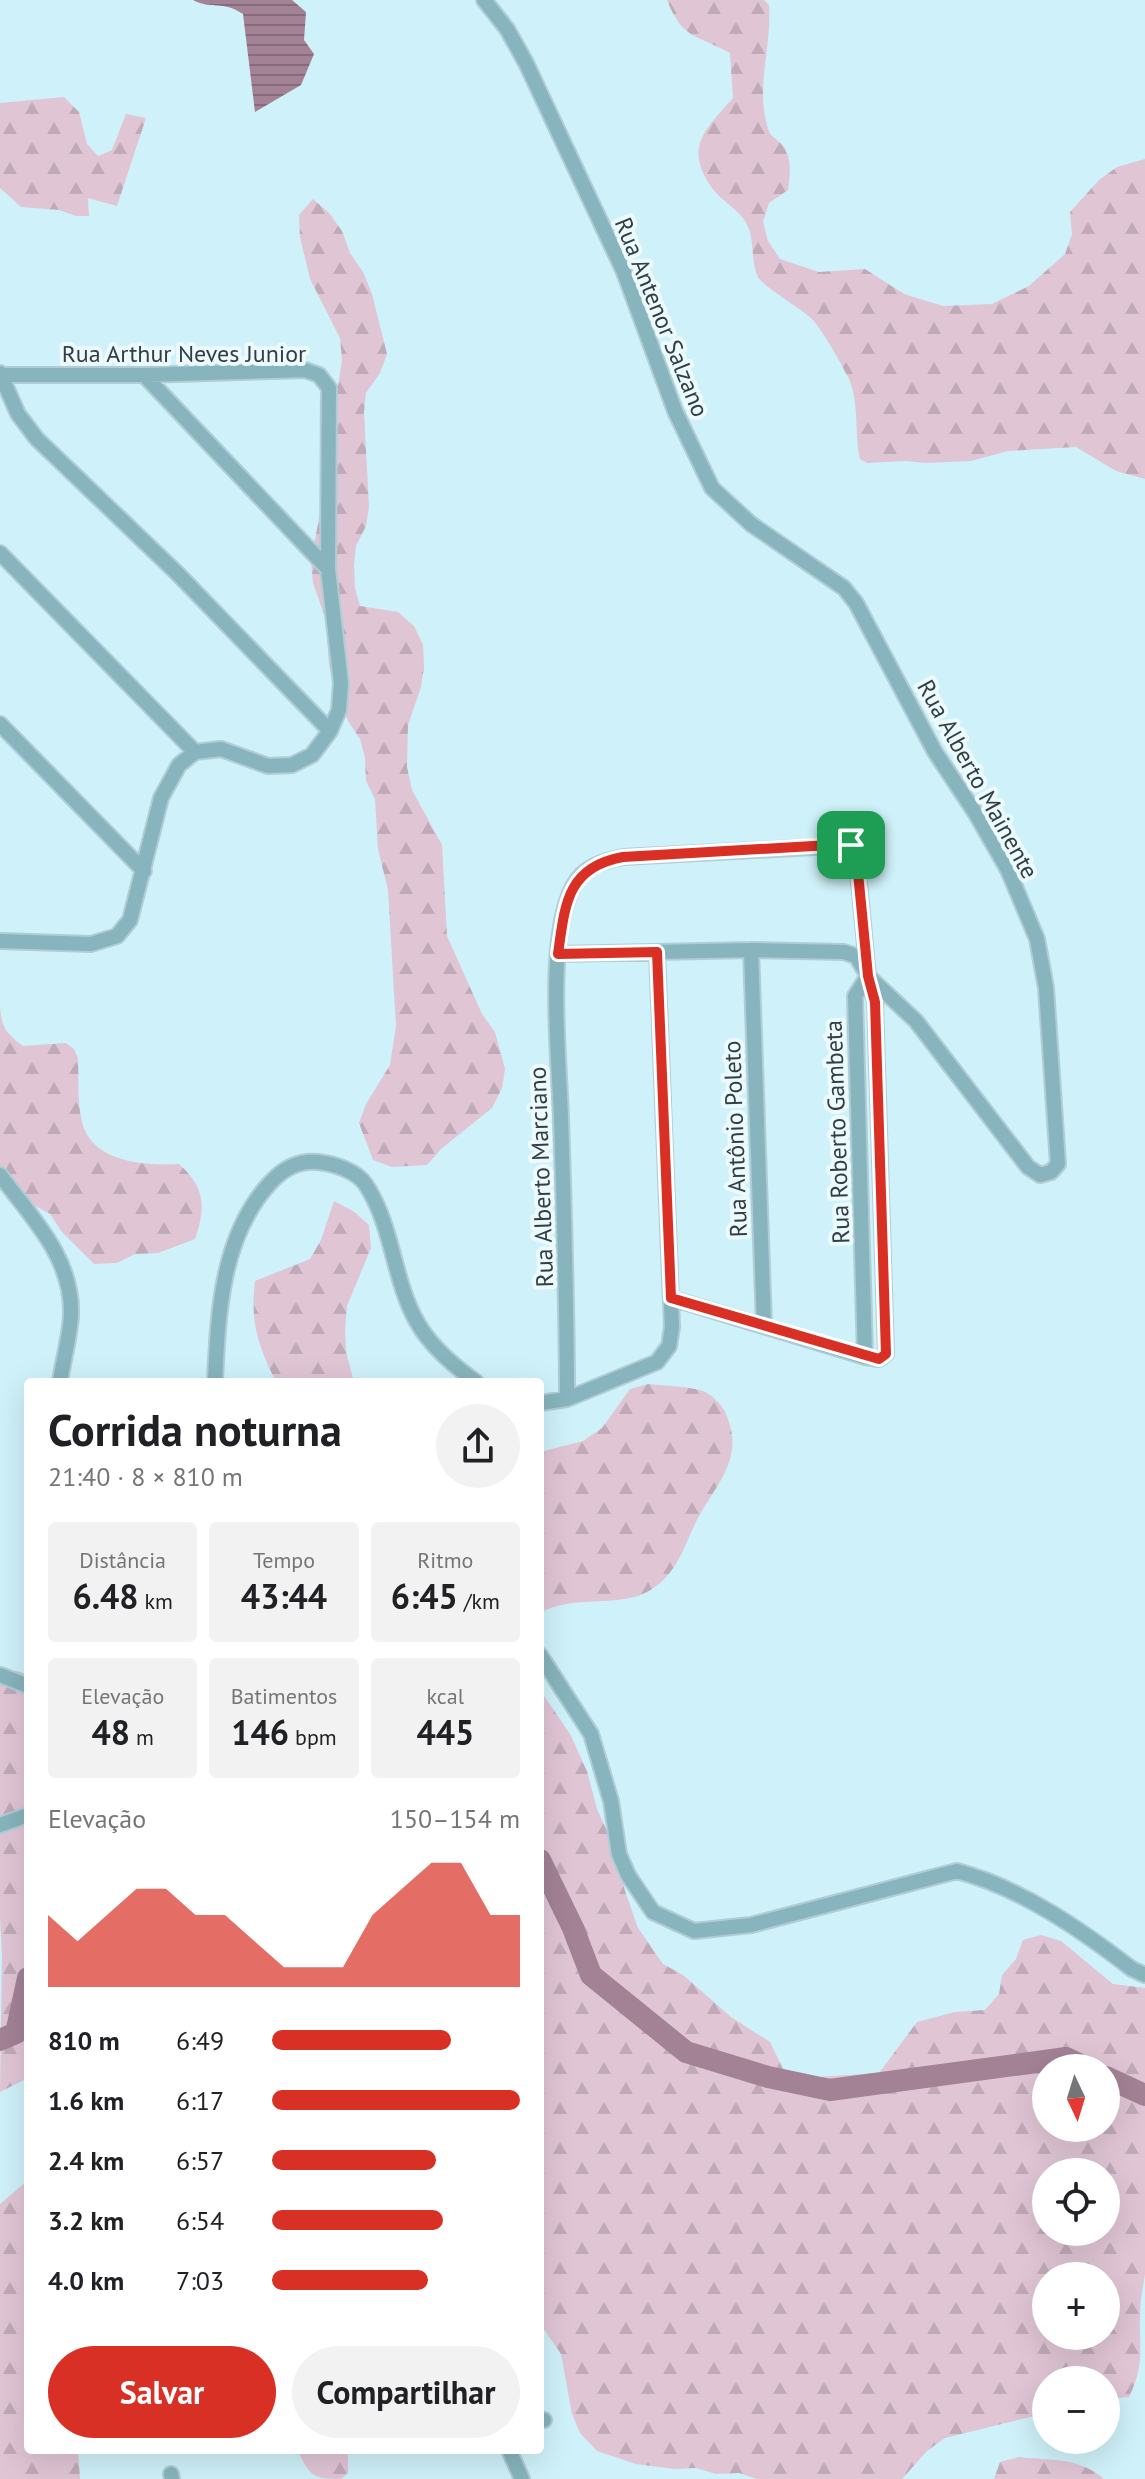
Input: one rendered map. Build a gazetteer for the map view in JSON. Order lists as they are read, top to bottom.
{
  "streets": {
    "street": [
      "Rua Antenor Salzano",
      "Rua Arthur Neves Junior",
      "Rua Alberto Mainente",
      "Rua Roberto Gambeta",
      "Rua Antônio Poleto",
      "Rua Alberto Marciano"
    ]
  },
  "crossings": [
    ["Rua Antenor Salzano", "Rua Alberto Mainente"],
    ["Rua Alberto Mainente", "Rua Roberto Gambeta"],
    ["Rua Alberto Mainente", "Rua Alberto Marciano"],
    ["Rua Roberto Gambeta", "Rua Alberto Marciano"]
  ],
  "north": "bottom",
  "page": {
    "heading": ["Corrida noturna", "21:40 · 8 × 810 m"],
    "stats": [
      ["Distância", "6.48 km"],
      ["Tempo", "43:44"],
      ["Ritmo", "6:45 /km"],
      ["Elevação", "48 m"],
      ["Batimentos", "146 bpm"],
      ["kcal", "445"]
    ],
    "chart": ["Elevação", "150–154 m"],
    "list": [
      {
        "name": "810 m",
        "note": "6:49"
      },
      {
        "name": "1.6 km",
        "note": "6:17"
      },
      {
        "name": "2.4 km",
        "note": "6:57"
      },
      {
        "name": "3.2 km",
        "note": "6:54"
      },
      {
        "name": "4.0 km",
        "note": "7:03"
      }
    ],
    "map_buttons": ["+", "−"],
    "buttons": ["Salvar", "Compartilhar"]
  }
}
